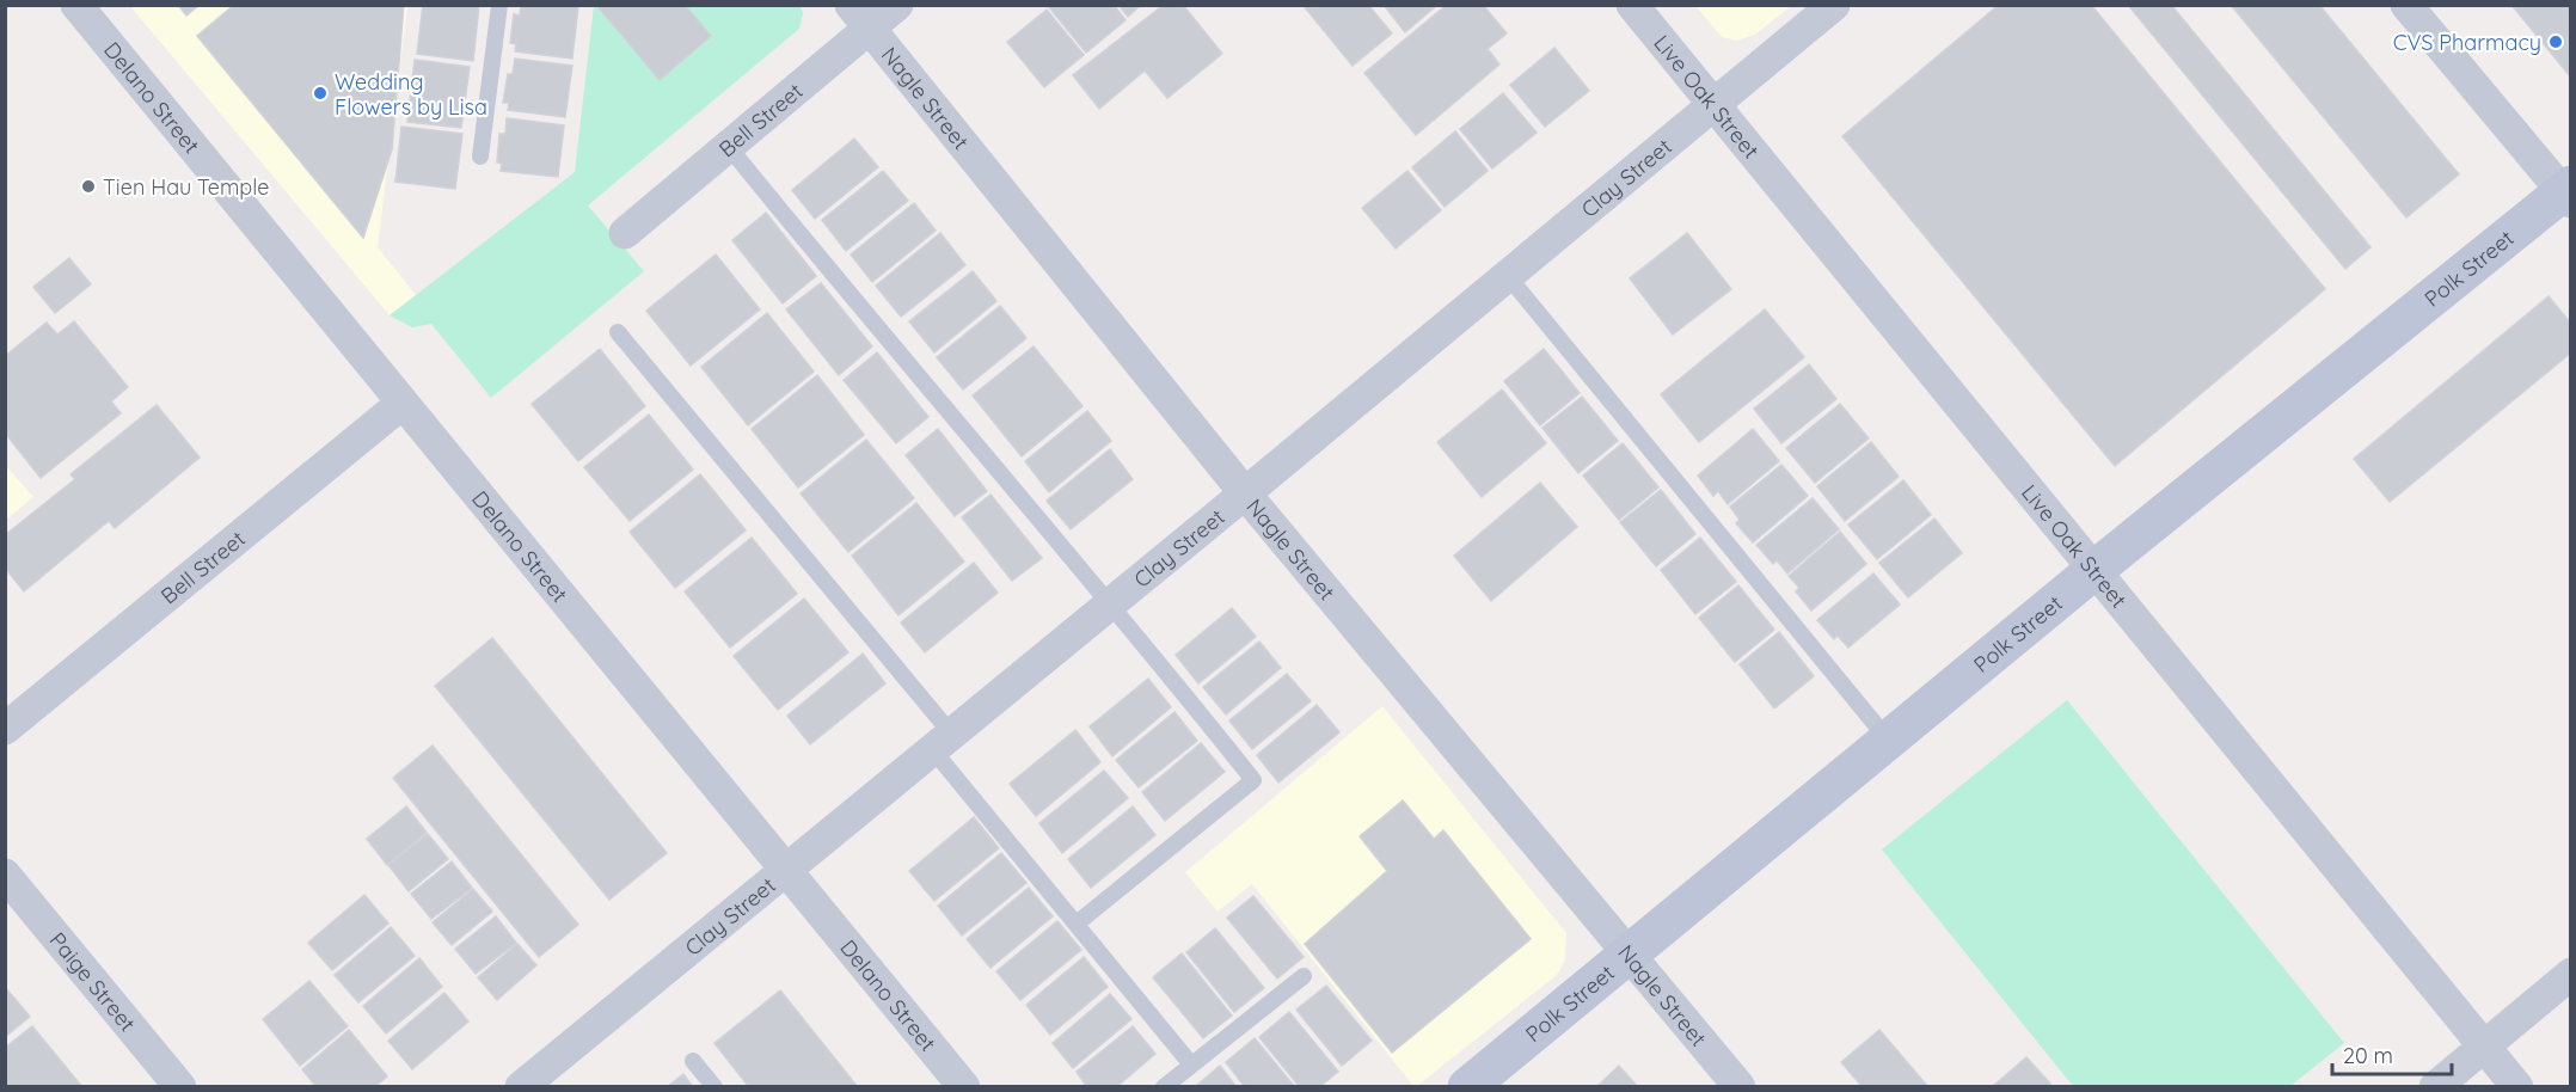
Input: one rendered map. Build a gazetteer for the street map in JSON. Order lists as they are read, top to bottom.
{
  "streets": {
    "main road": ["Polk Street"],
    "street": [
      "Live Oak Street",
      "Delano Street",
      "Nagle Street",
      "Bell Street",
      "Clay Street",
      "Paige Street"
    ]
  },
  "crossings": [
    ["Live Oak Street", "Clay Street"],
    ["Live Oak Street", "Polk Street"],
    ["Delano Street", "Bell Street"],
    ["Delano Street", "Clay Street"],
    ["Nagle Street", "Bell Street"],
    ["Nagle Street", "Clay Street"],
    ["Nagle Street", "Polk Street"]
  ],
  "places": ["CVS Pharmacy", "Wedding Flowers by Lisa", "Tien Hau Temple"],
  "scale_bar": "20 m"
}
